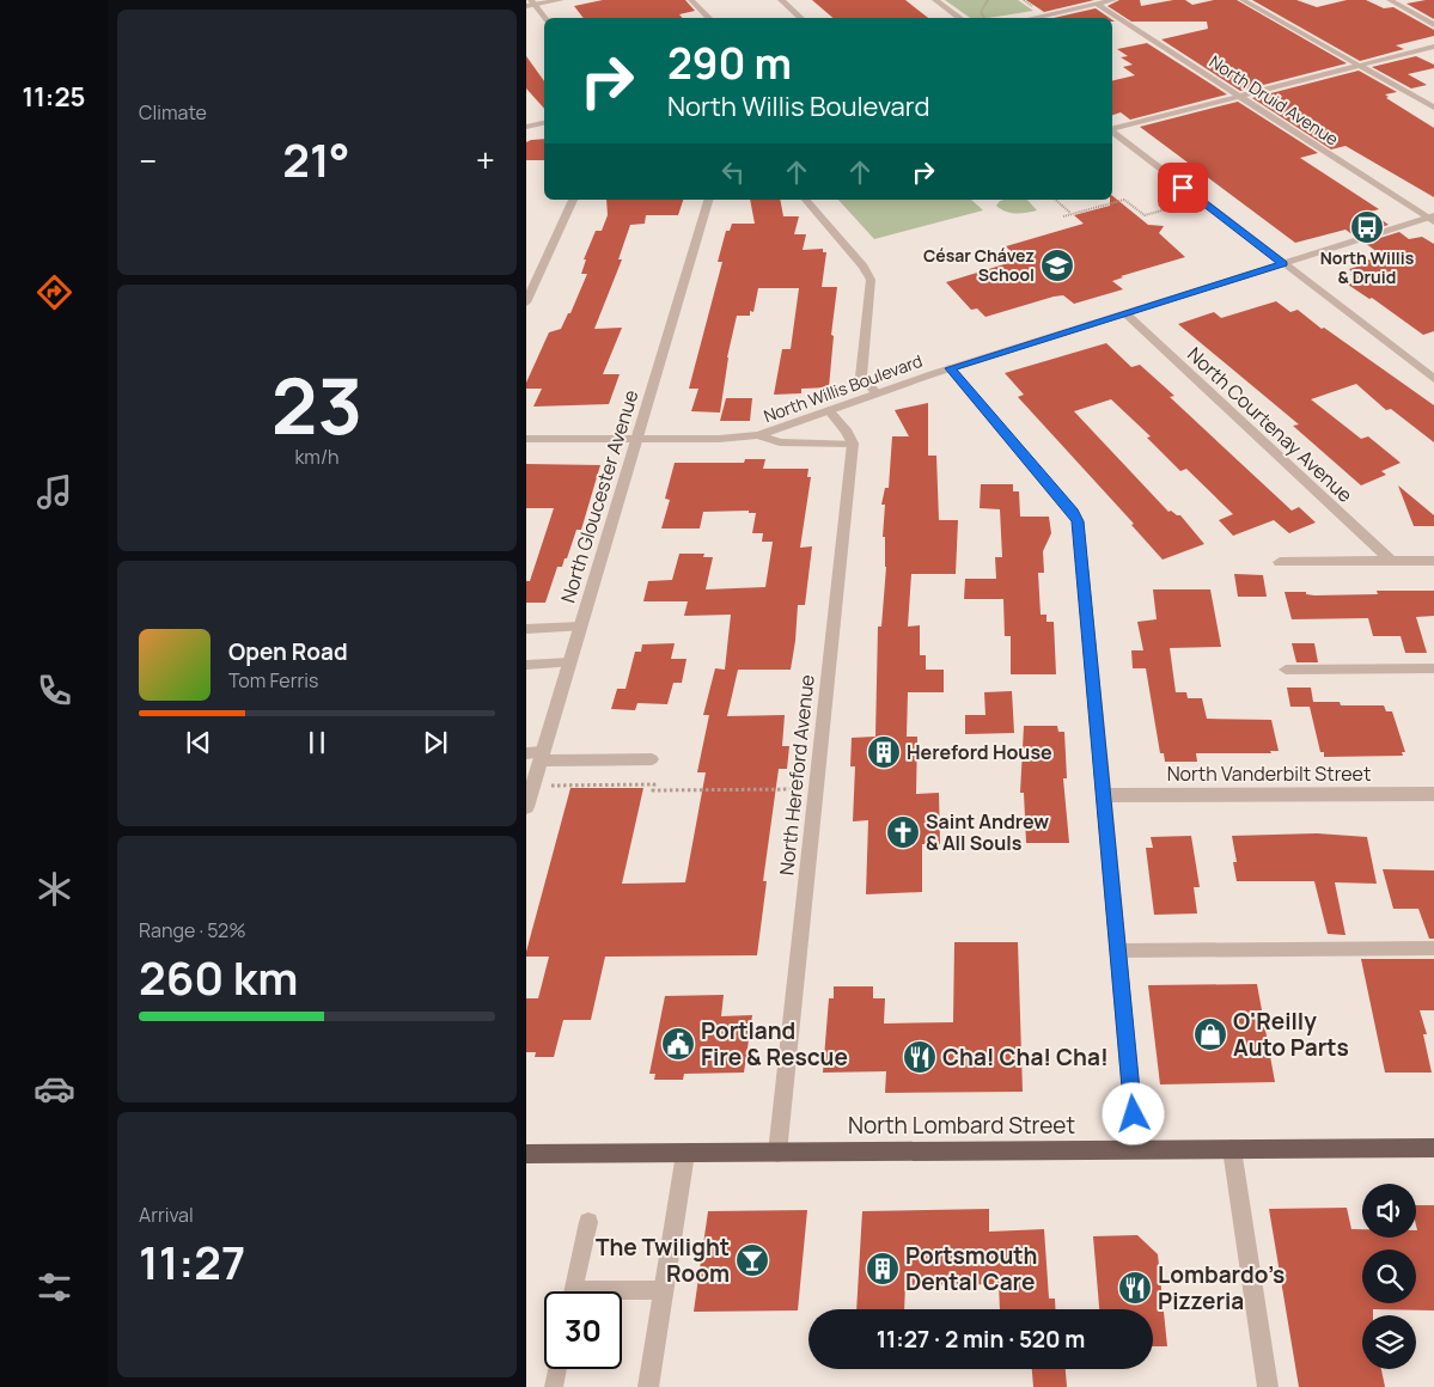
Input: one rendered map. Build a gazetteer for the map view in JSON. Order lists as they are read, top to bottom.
{
  "streets": {
    "main road": ["North Lombard Street"],
    "street": [
      "North Druid Avenue",
      "North Willis Boulevard",
      "North Courtenay Avenue",
      "North Gloucester Avenue",
      "North Vanderbilt Street",
      "North Hereford Avenue"
    ]
  },
  "crossings": [
    ["North Druid Avenue", "North Willis Boulevard"],
    ["North Willis Boulevard", "North Courtenay Avenue"],
    ["North Willis Boulevard", "North Gloucester Avenue"],
    ["North Hereford Avenue", "North Lombard Street"]
  ],
  "places": {
    "bus stop": ["North Willis & Druid"],
    "school or university": ["César Chávez School"],
    "building": ["Hereford House", "Portsmouth Dental Care"],
    "church": ["Saint Andrew & All Souls"],
    "shop": ["O'Reilly Auto Parts"],
    "public building": ["Portland Fire & Rescue"],
    "restaurant": ["Cha! Cha! Cha!", "Lombardo’s Pizzeria"],
    "bar": ["The Twilight Room"]
  },
  "page": {
    "tabs": "11:25",
    "tile": [
      "Climate",
      ["23", "km/h"],
      ["Range · 52%", "260 km"],
      ["Arrival", "11:27"]
    ],
    "turn": ["290 m", "North Willis Boulevard"],
    "heat": ["−", "21°", "+"],
    "song": ["Open Road", "Tom Ferris"],
    "limit": "30",
    "trip": "11:27 · 2 min · 520 m"
  }
}
